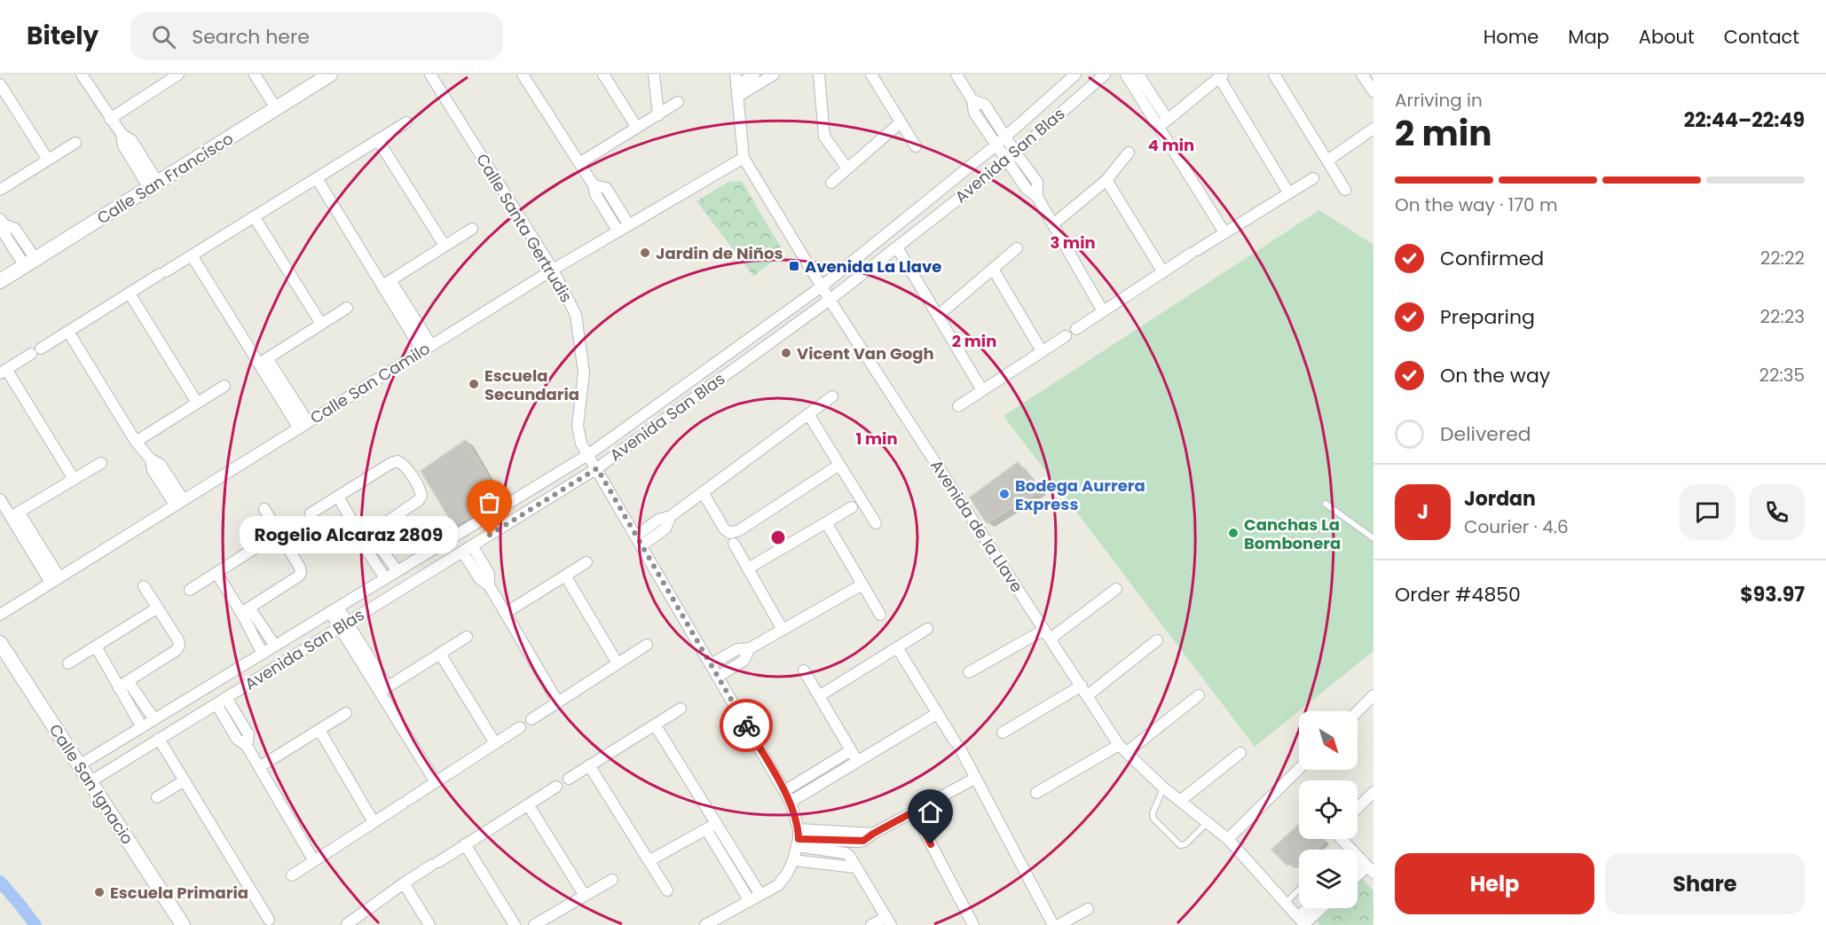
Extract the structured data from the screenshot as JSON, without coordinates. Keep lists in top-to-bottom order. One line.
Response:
{"streets":{"street":["Avenida San Blas","Calle San Francisco","Calle Santa Gertrudis","Calle San Camilo","Avenida de la Llave","Calle San Ignacio"]},"crossings":[["Avenida San Blas","Calle Santa Gertrudis"],["Avenida San Blas","Avenida de la Llave"],["Avenida San Blas","Calle San Ignacio"],["Calle Santa Gertrudis","Calle San Camilo"],["Calle San Camilo","Avenida de la Llave"]],"places":{"other":["Jardin de Niños","Vicent Van Gogh","Escuela Secundaria","Bodega Aurrera Express","Canchas La Bombonera","Rogelio Alcaraz 2809","Escuela Primaria"],"transit":["Avenida La Llave"]},"north":"bottom right","page":{"header":"Bitely","search":"Search here","nav":["Home","Map","About","Contact"],"heading":["2 min","Arriving in","22:44–22:49"],"panel":["Jordan","Courier · 4.6","Order #4850","$93.97"],"bar":"On the way · 170 m","list":[["Confirmed","22:22"],["Preparing","22:23"],["On the way","22:35"],"Delivered"],"round":"J","bubble":"Rogelio Alcaraz 2809","buttons":["Help","Share"]},"rings":["4 min","3 min","2 min","1 min"]}
